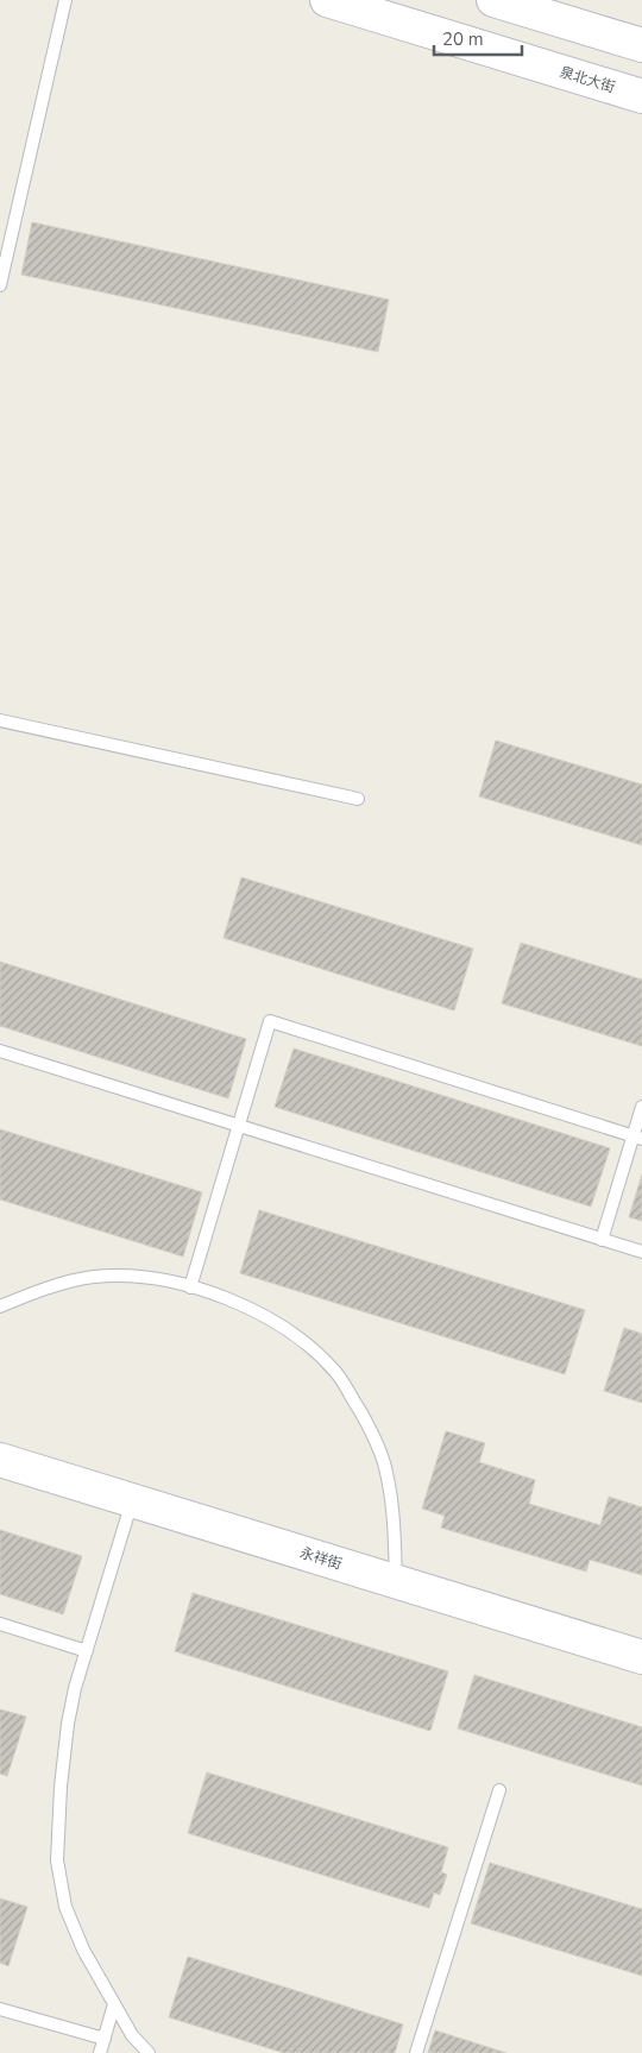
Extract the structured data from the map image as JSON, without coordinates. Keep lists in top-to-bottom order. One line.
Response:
{"streets":{"street":["泉北大街","永祥街"]},"scale_bar":"20 m"}
